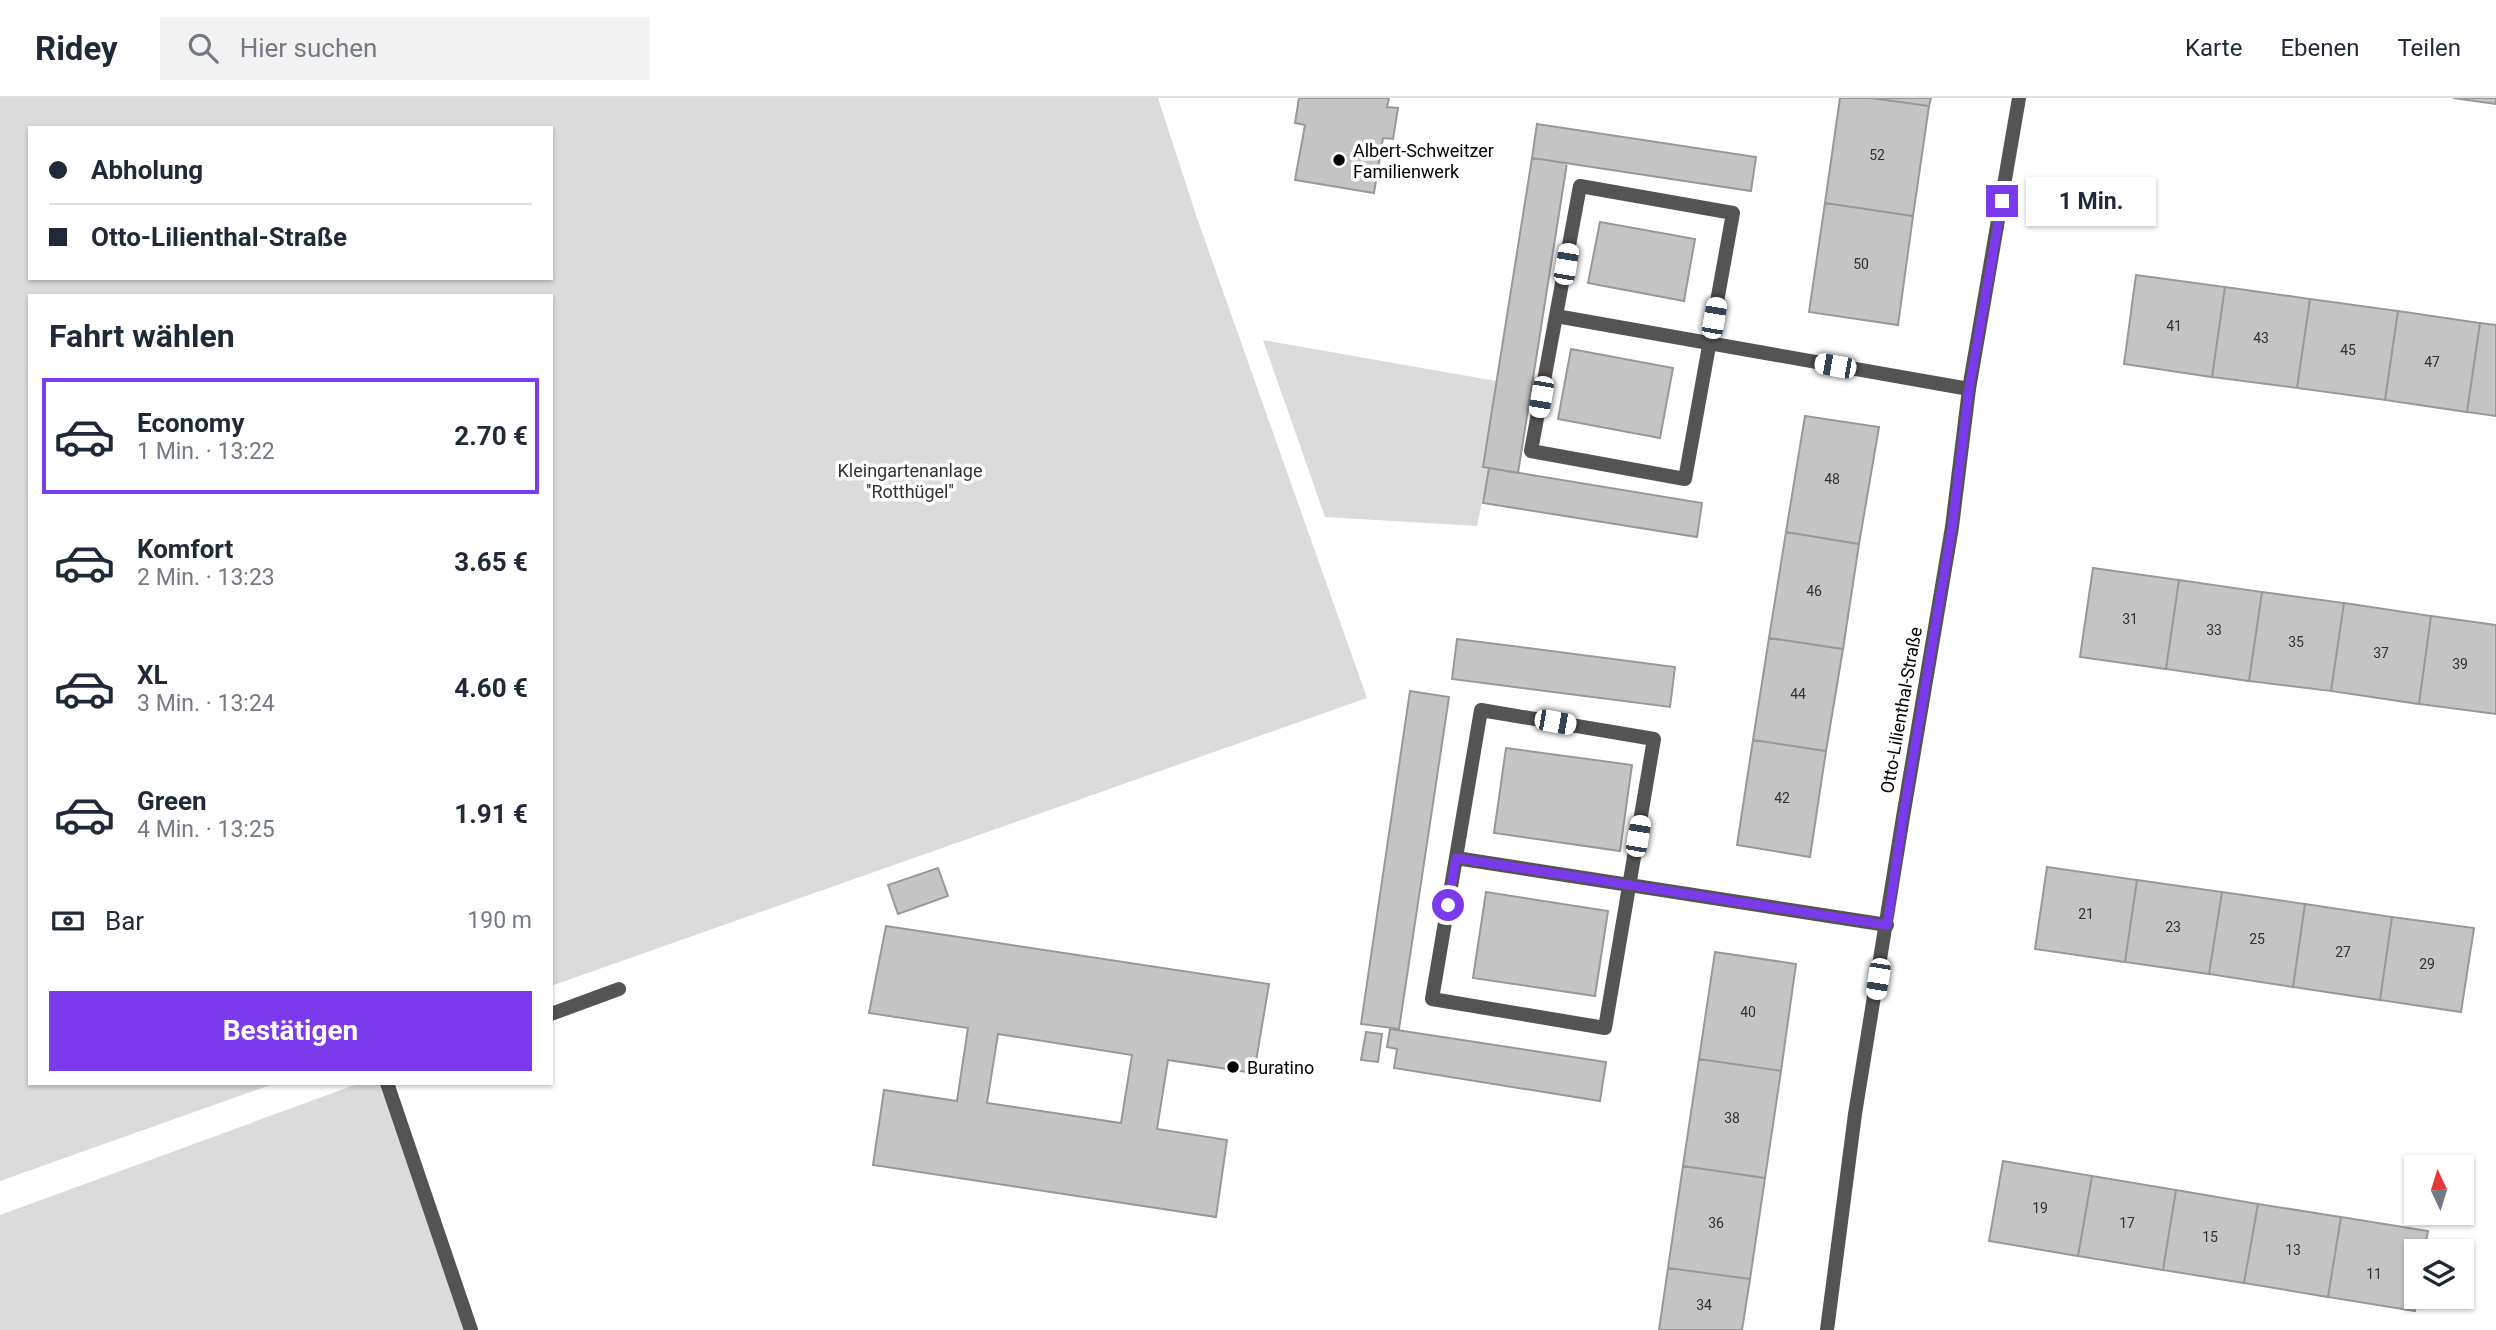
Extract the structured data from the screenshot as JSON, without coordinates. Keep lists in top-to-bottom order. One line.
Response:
{"streets":{"street":["Otto-Lilienthal-Straße"]},"parks":["Kleingartenanlage ''Rotthügel''"],"places":["Albert-Schweitzer Familienwerk","Buratino"],"house_numbers":["52","50","41","43","45","47","48","46","31","33","35","37","39","44","42","21","23","25","27","29","40","38","19","36","17","15","13","11","34"],"north":"top","page":{"header":"Ridey","search":"Hier suchen","nav":["Karte","Ebenen","Teilen"],"banner":["Abholung","Otto-Lilienthal-Straße"],"bubble":"1 Min.","heading":"Fahrt wählen","list":[{"name":"Economy","note":"1 Min. · 13:22","value":"2.70 €"},{"name":"Komfort","note":"2 Min. · 13:23","value":"3.65 €"},{"name":"XL","note":"3 Min. · 13:24","value":"4.60 €"},{"name":"Green","note":"4 Min. · 13:25","value":"1.91 €"}],"pay":["Bar","190 m"],"buttons":"Bestätigen"}}
